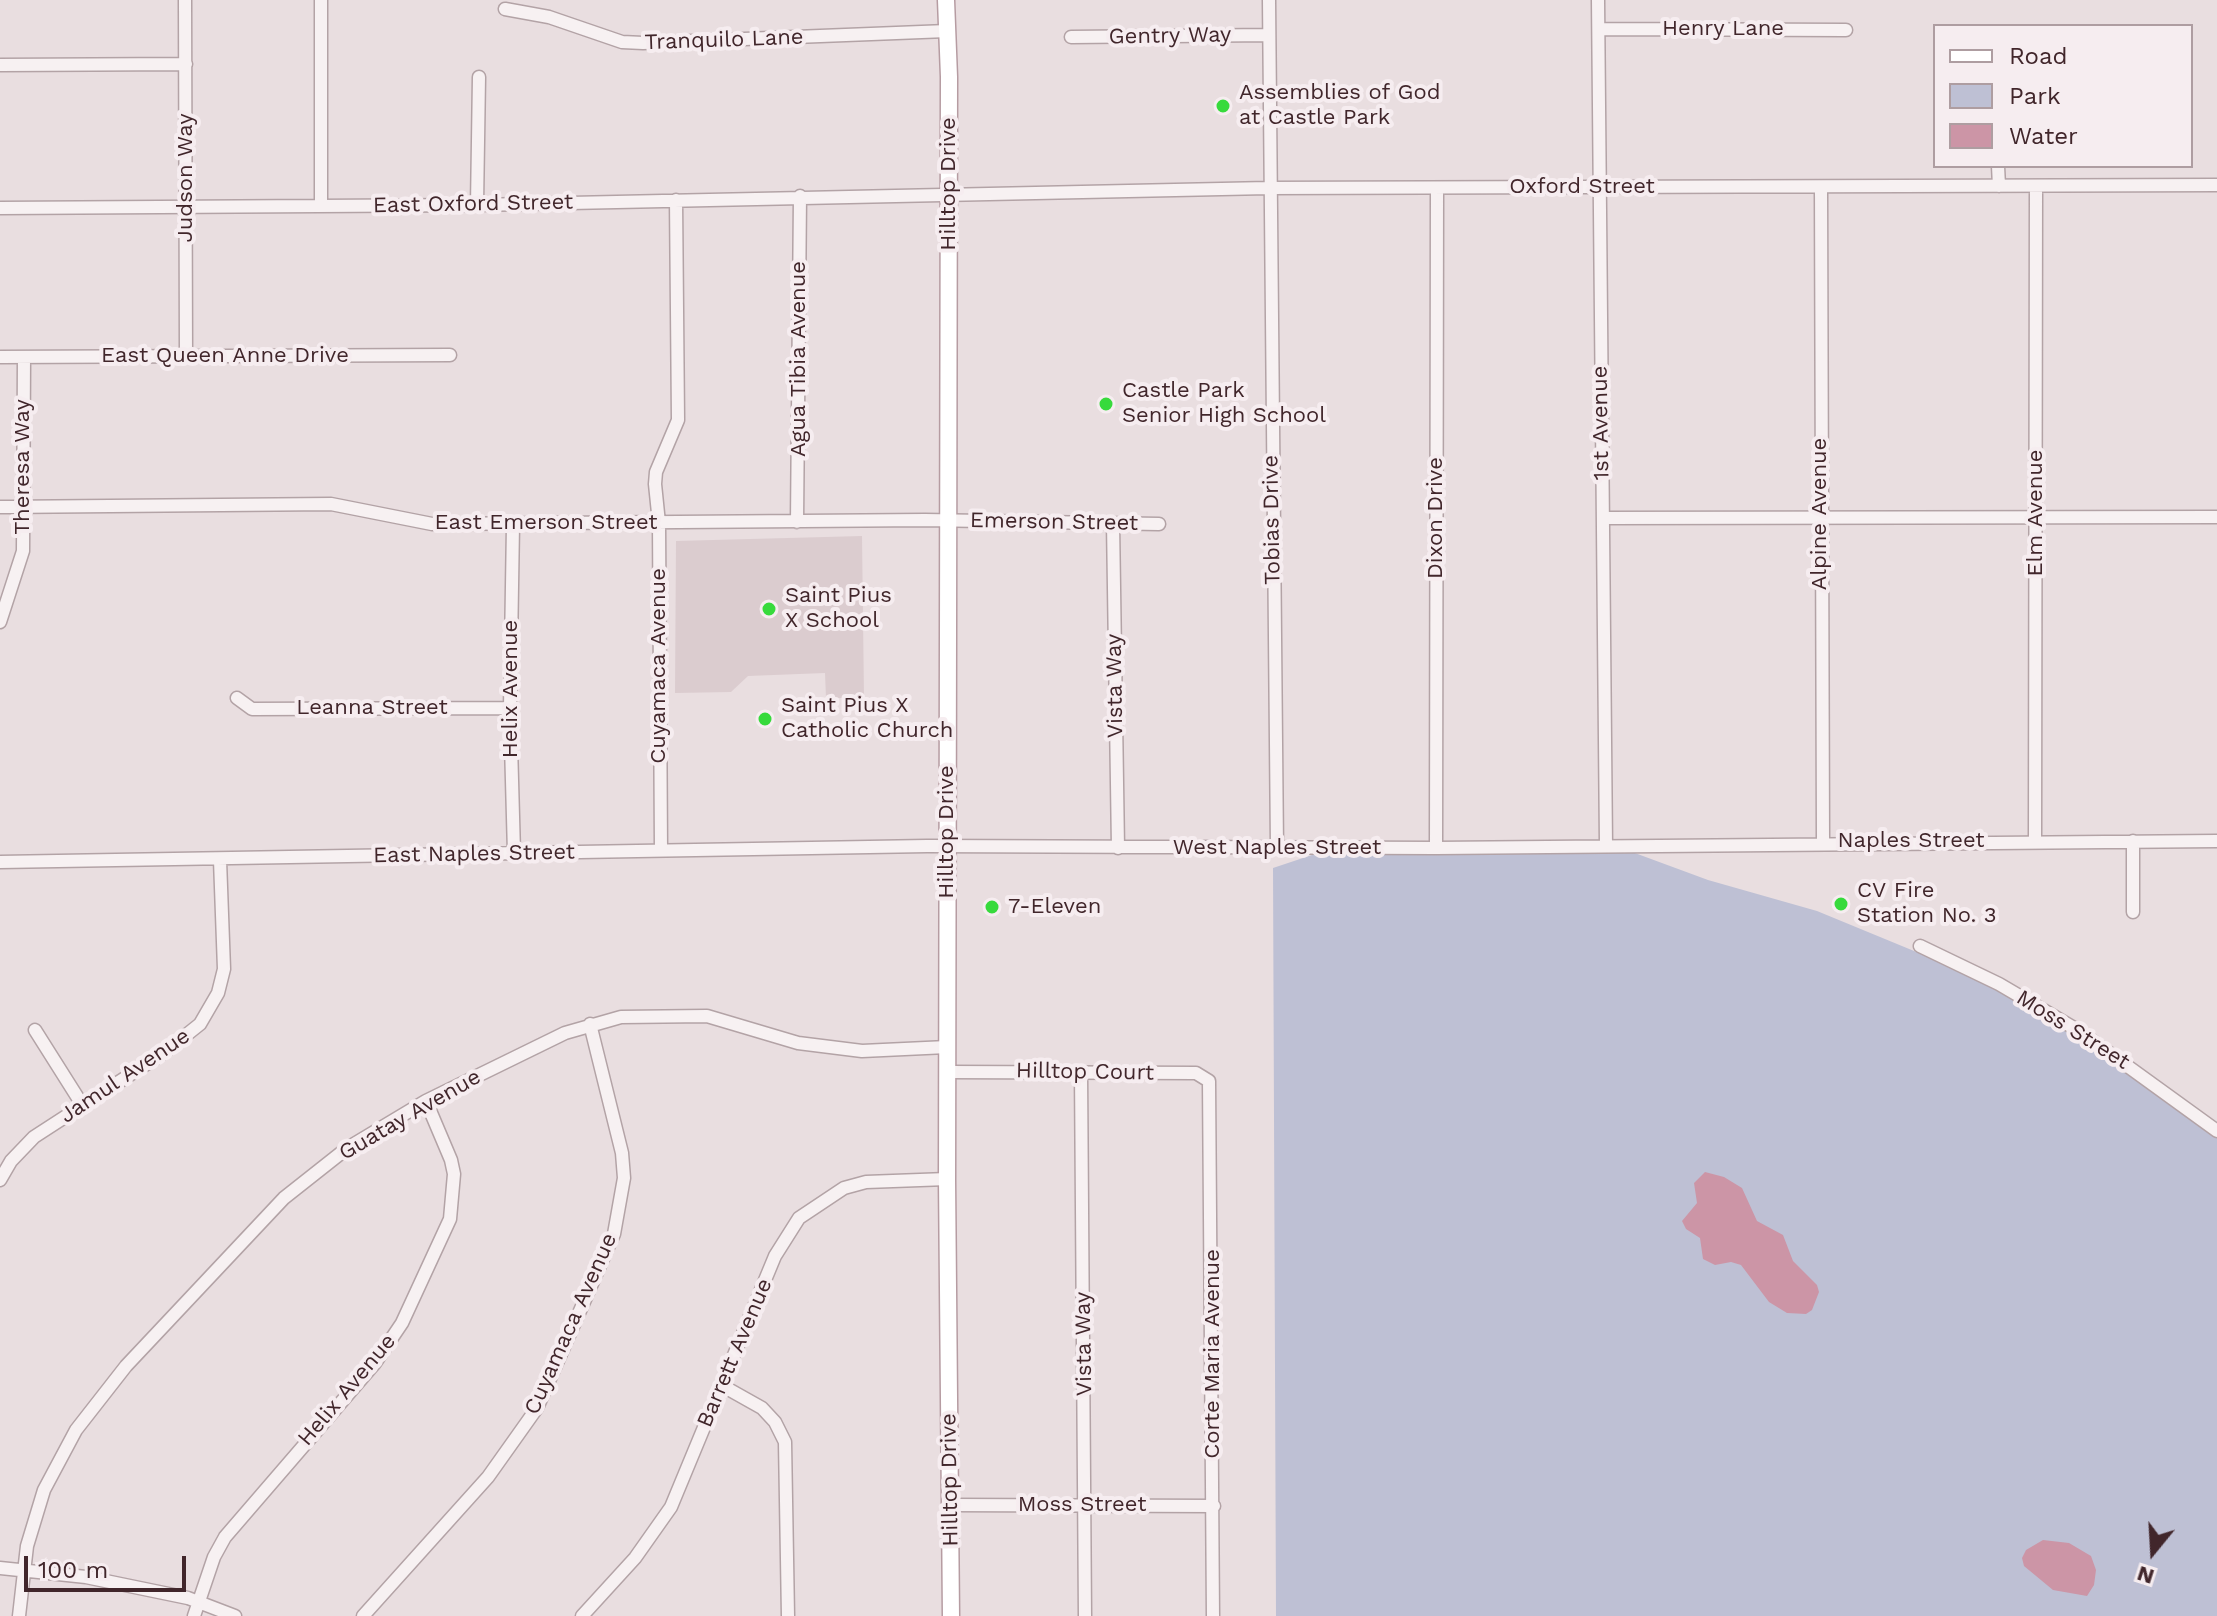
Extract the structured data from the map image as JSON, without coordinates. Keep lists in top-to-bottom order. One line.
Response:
{"streets":{"main road":["Hilltop Drive"],"street":["Henry Lane","Gentry Way","Tranquilo Lane","Judson Way","Oxford Street","East Oxford Street","East Queen Anne Drive","Agua Tibia Avenue","1st Avenue","Theresa Way","Elm Avenue","Alpine Avenue","Dixon Drive","Tobias Drive","Emerson Street","East Emerson Street","Cuyamaca Avenue","Vista Way","Helix Avenue","Leanna Street","Naples Street","West Naples Street","East Naples Street","Moss Street","Hilltop Court","Jamul Avenue","Guatay Avenue","Barrett Avenue","Corte Maria Avenue"]},"crossings":[["Henry Lane","1st Avenue"],["Gentry Way","Tobias Drive"],["Tranquilo Lane","Hilltop Drive"],["Judson Way","East Oxford Street"],["Judson Way","East Queen Anne Drive"],["Hilltop Drive","Oxford Street"],["Hilltop Drive","East Oxford Street"],["Hilltop Drive","Emerson Street"],["Hilltop Drive","East Emerson Street"],["Hilltop Drive","West Naples Street"],["Hilltop Drive","East Naples Street"],["Hilltop Drive","Moss Street"],["Hilltop Drive","Hilltop Court"],["Hilltop Drive","Guatay Avenue"],["Hilltop Drive","Barrett Avenue"],["Oxford Street","East Oxford Street"],["Oxford Street","1st Avenue"],["Oxford Street","Elm Avenue"],["Oxford Street","Alpine Avenue"],["Oxford Street","Dixon Drive"],["Oxford Street","Tobias Drive"],["East Oxford Street","Agua Tibia Avenue"],["East Oxford Street","Cuyamaca Avenue"],["East Queen Anne Drive","Theresa Way"],["Agua Tibia Avenue","East Emerson Street"],["1st Avenue","Naples Street"],["1st Avenue","West Naples Street"],["Theresa Way","East Emerson Street"],["Elm Avenue","Naples Street"],["Alpine Avenue","Naples Street"],["Dixon Drive","West Naples Street"],["Tobias Drive","West Naples Street"],["Emerson Street","East Emerson Street"],["Emerson Street","Vista Way"],["East Emerson Street","Cuyamaca Avenue"],["East Emerson Street","Helix Avenue"],["Cuyamaca Avenue","East Naples Street"],["Cuyamaca Avenue","Guatay Avenue"],["Vista Way","West Naples Street"],["Vista Way","Moss Street"],["Vista Way","Hilltop Court"],["Helix Avenue","Leanna Street"],["Helix Avenue","East Naples Street"],["Helix Avenue","Guatay Avenue"],["Naples Street","West Naples Street"],["West Naples Street","East Naples Street"],["East Naples Street","Jamul Avenue"],["Moss Street","Corte Maria Avenue"],["Hilltop Court","Corte Maria Avenue"]],"places":["Assemblies of God at Castle Park","Castle Park Senior High School","Saint Pius X School","Saint Pius X Catholic Church","CV Fire Station No. 3","7-Eleven"],"legend":["Road","Park","Water"],"scale_bar":"100 m","north":"bottom"}
